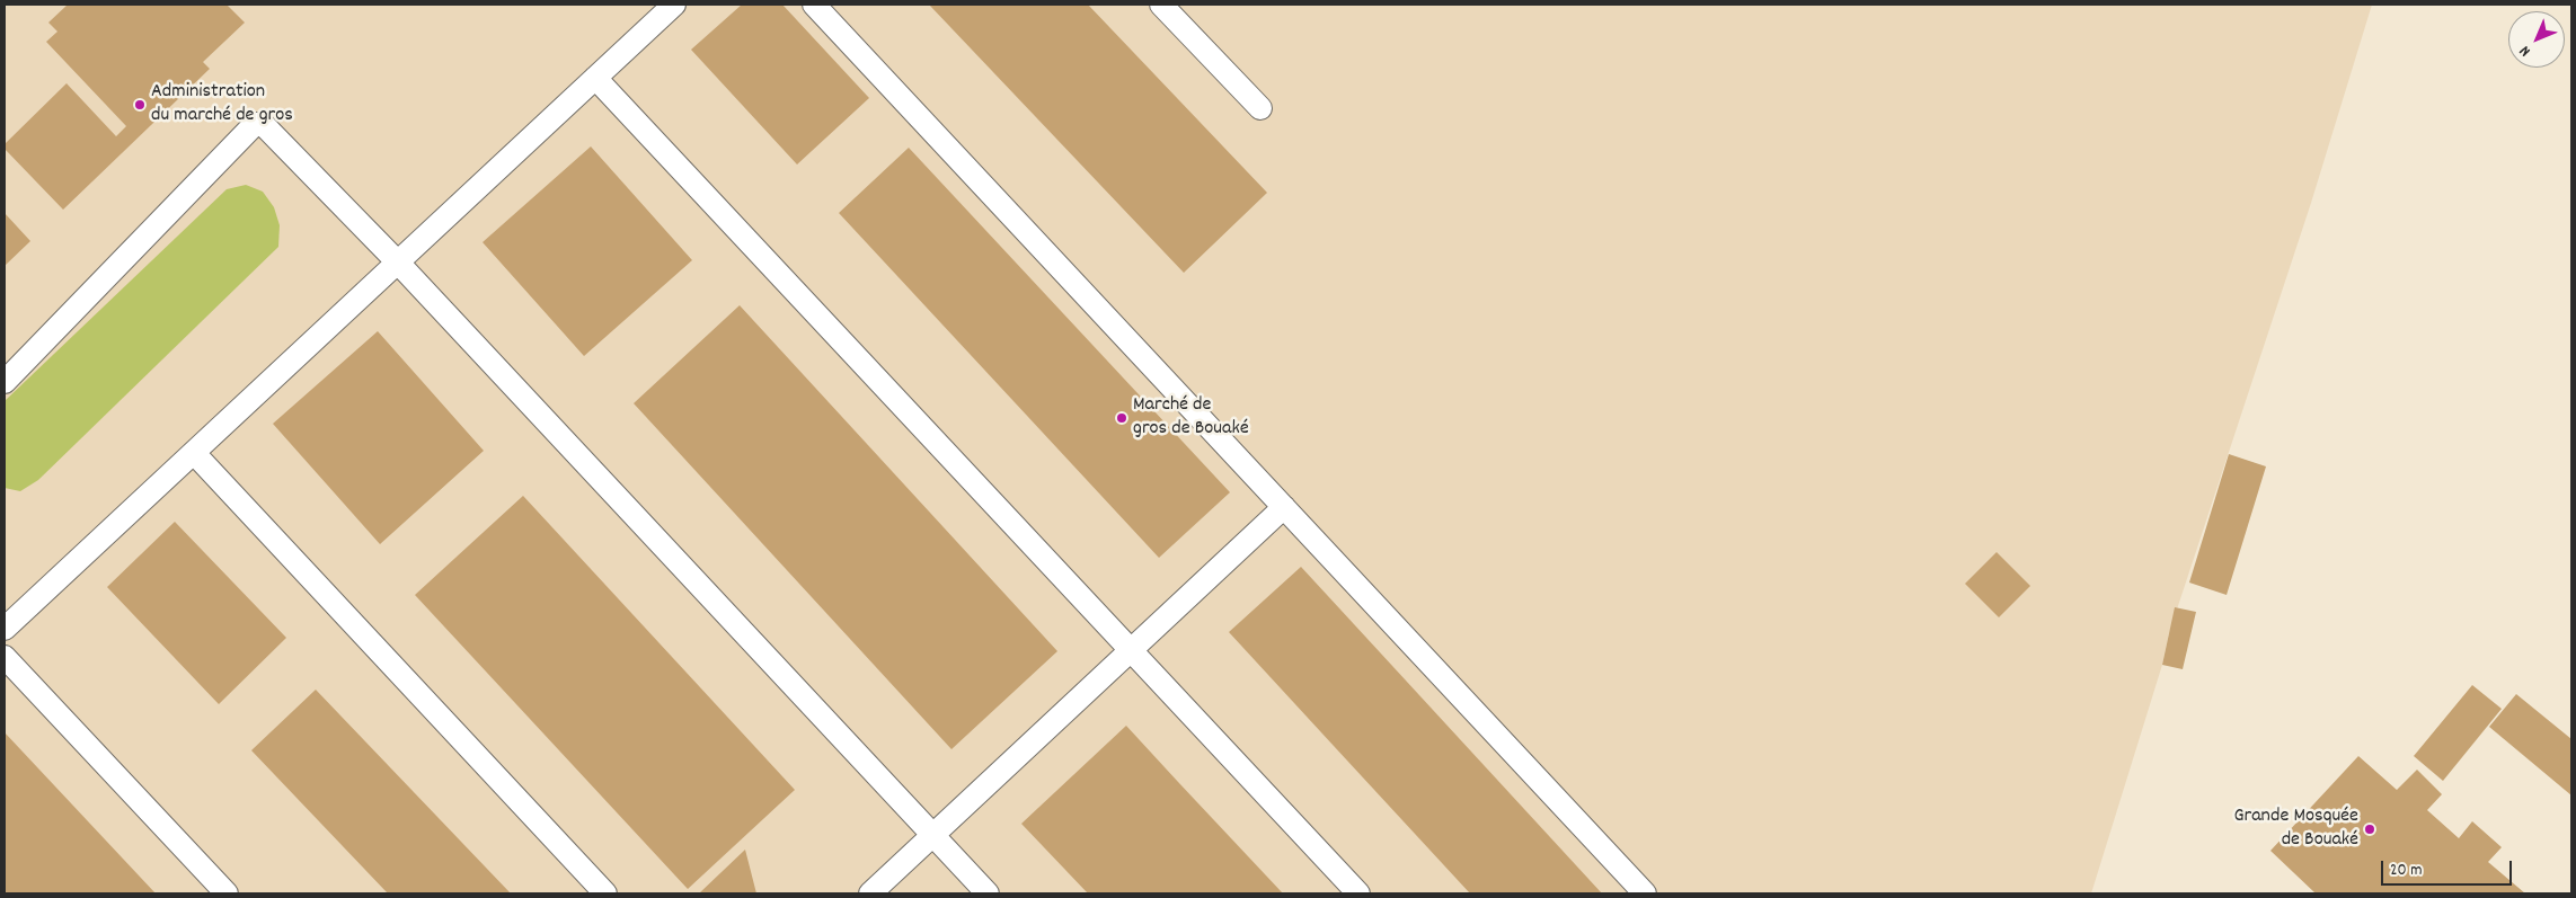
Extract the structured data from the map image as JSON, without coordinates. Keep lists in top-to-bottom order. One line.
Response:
{"places":["Administration du marché de gros","Marché de gros de Bouaké","Grande Mosquée de Bouaké"],"scale_bar":"20 m","north":"bottom left"}
